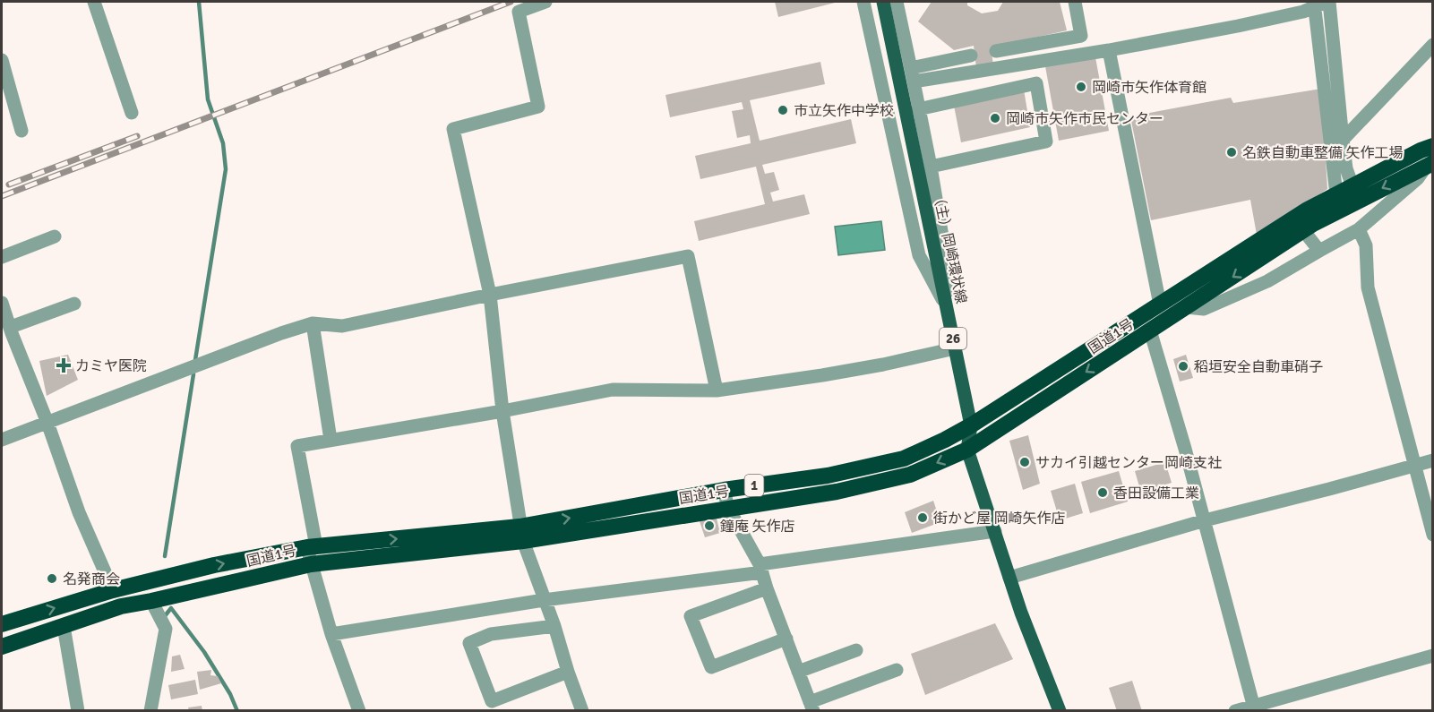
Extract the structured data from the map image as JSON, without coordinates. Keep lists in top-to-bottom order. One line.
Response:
{"streets":{"highway":["国道1号","1"],"main road":["（主）岡崎環状線","26"]},"crossings":[["（主）岡崎環状線","国道1号"]],"places":{"other":["岡崎市矢作体育館","市立矢作中学校","岡崎市矢作市民センター","名鉄自動車整備 矢作工場","稻垣安全自動車硝子","サカイ引越センター岡崎支社","香田設備工業","街かど屋 岡崎矢作店","鐘庵 矢作店","名発商会"],"health":["カミヤ医院"]}}
